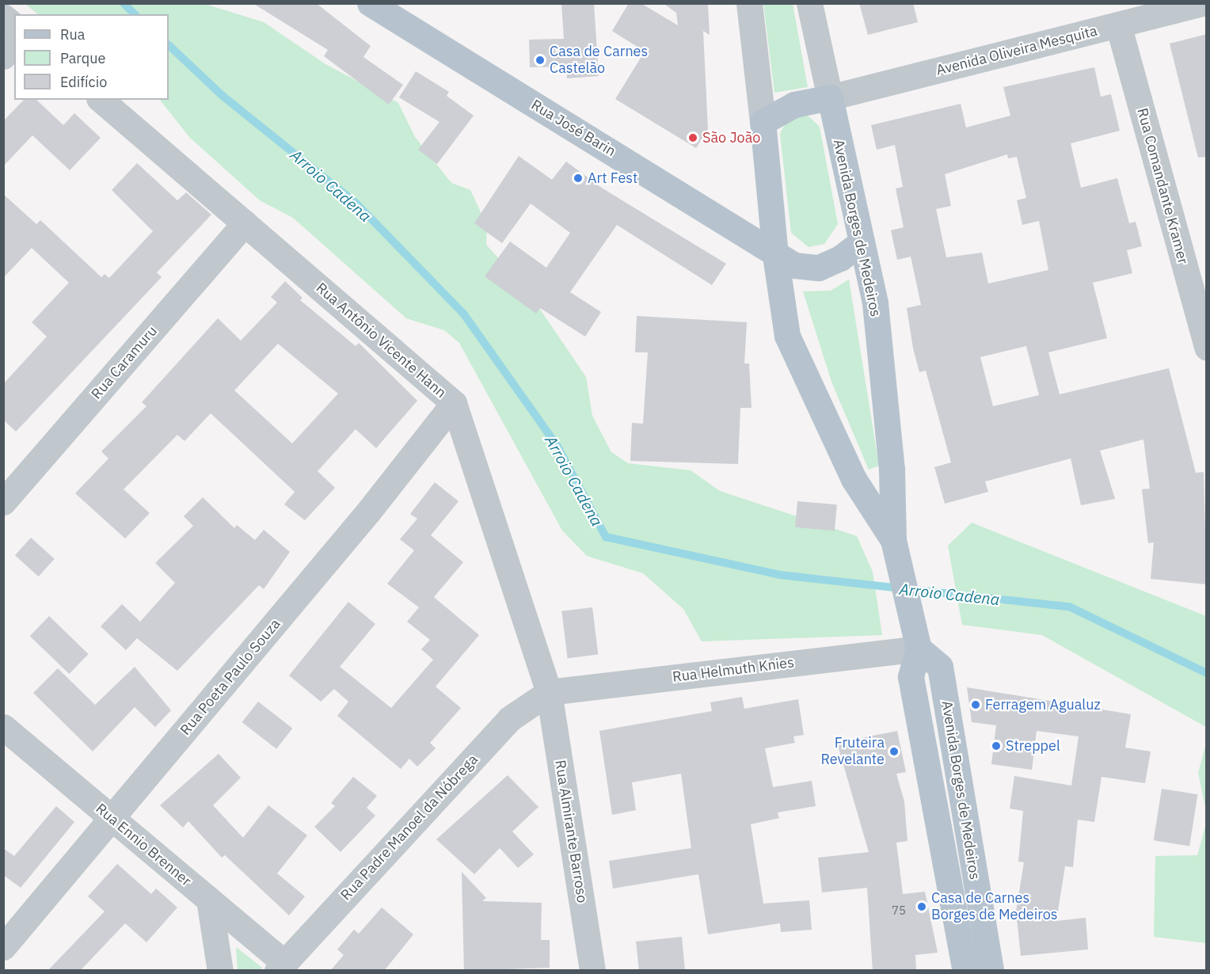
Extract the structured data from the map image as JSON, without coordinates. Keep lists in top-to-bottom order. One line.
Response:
{"streets":{"main road":["Rua José Barin","Avenida Borges de Medeiros"],"street":["Avenida Oliveira Mesquita","Rua Comandante Kramer","Rua Antônio Vicente Hann","Rua Caramuru","Rua Helmuth Knies","Rua Poeta Paulo Souza","Rua Padre Manoel da Nóbrega","Rua Almirante Barroso","Rua Ennio Brenner"]},"crossings":[["Avenida Oliveira Mesquita","Rua Comandante Kramer"],["Avenida Oliveira Mesquita","Avenida Borges de Medeiros"],["Rua José Barin","Avenida Borges de Medeiros"],["Avenida Borges de Medeiros","Rua Helmuth Knies"],["Rua Antônio Vicente Hann","Rua Caramuru"],["Rua Antônio Vicente Hann","Rua Helmuth Knies"],["Rua Antônio Vicente Hann","Rua Poeta Paulo Souza"],["Rua Antônio Vicente Hann","Rua Padre Manoel da Nóbrega"],["Rua Antônio Vicente Hann","Rua Almirante Barroso"],["Rua Helmuth Knies","Rua Padre Manoel da Nóbrega"],["Rua Helmuth Knies","Rua Almirante Barroso"],["Rua Poeta Paulo Souza","Rua Ennio Brenner"],["Rua Padre Manoel da Nóbrega","Rua Almirante Barroso"],["Rua Padre Manoel da Nóbrega","Rua Ennio Brenner"]],"water":["Arroio Cadena"],"places":["Casa de Carnes Castelão","São João","Art Fest","Ferragem Agualuz","Streppel","Fruteira Revelante","Casa de Carnes Borges de Medeiros"],"house_numbers":["75"],"legend":["Rua","Parque","Edifício"]}
